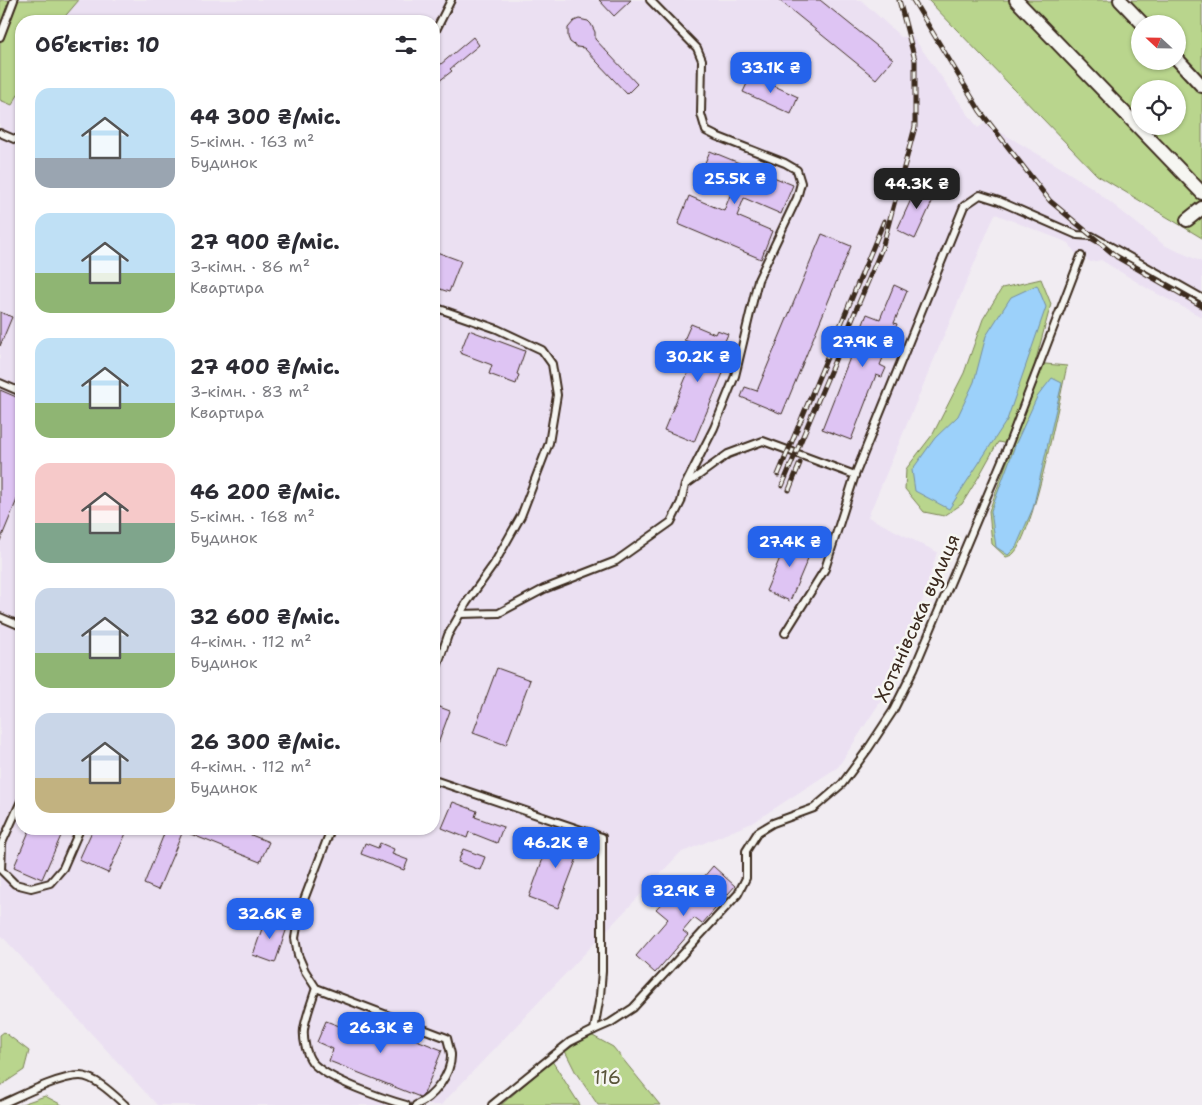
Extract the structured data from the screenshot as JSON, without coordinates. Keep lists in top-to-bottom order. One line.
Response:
{"streets":{"lane":["Хотянівська вулиця"]},"parks":["116"],"north":"left","page":{"heading":"Об’єктів: 10","price":["33.1K ₴","25.5K ₴","44.3K ₴","27.9K ₴","30.2K ₴","27.4K ₴","46.2K ₴","32.9K ₴","32.6K ₴","26.3K ₴"],"list":[{"name":"44 300 ₴/міс.","note":"5-кімн. · 163 m² · Будинок"},{"name":"27 900 ₴/міс.","note":"3-кімн. · 86 m² · Квартира"},{"name":"27 400 ₴/міс.","note":"3-кімн. · 83 m² · Квартира"},{"name":"46 200 ₴/міс.","note":"5-кімн. · 168 m² · Будинок"},{"name":"32 600 ₴/міс.","note":"4-кімн. · 112 m² · Будинок"},{"name":"26 300 ₴/міс.","note":"4-кімн. · 112 m² · Будинок"}]}}
